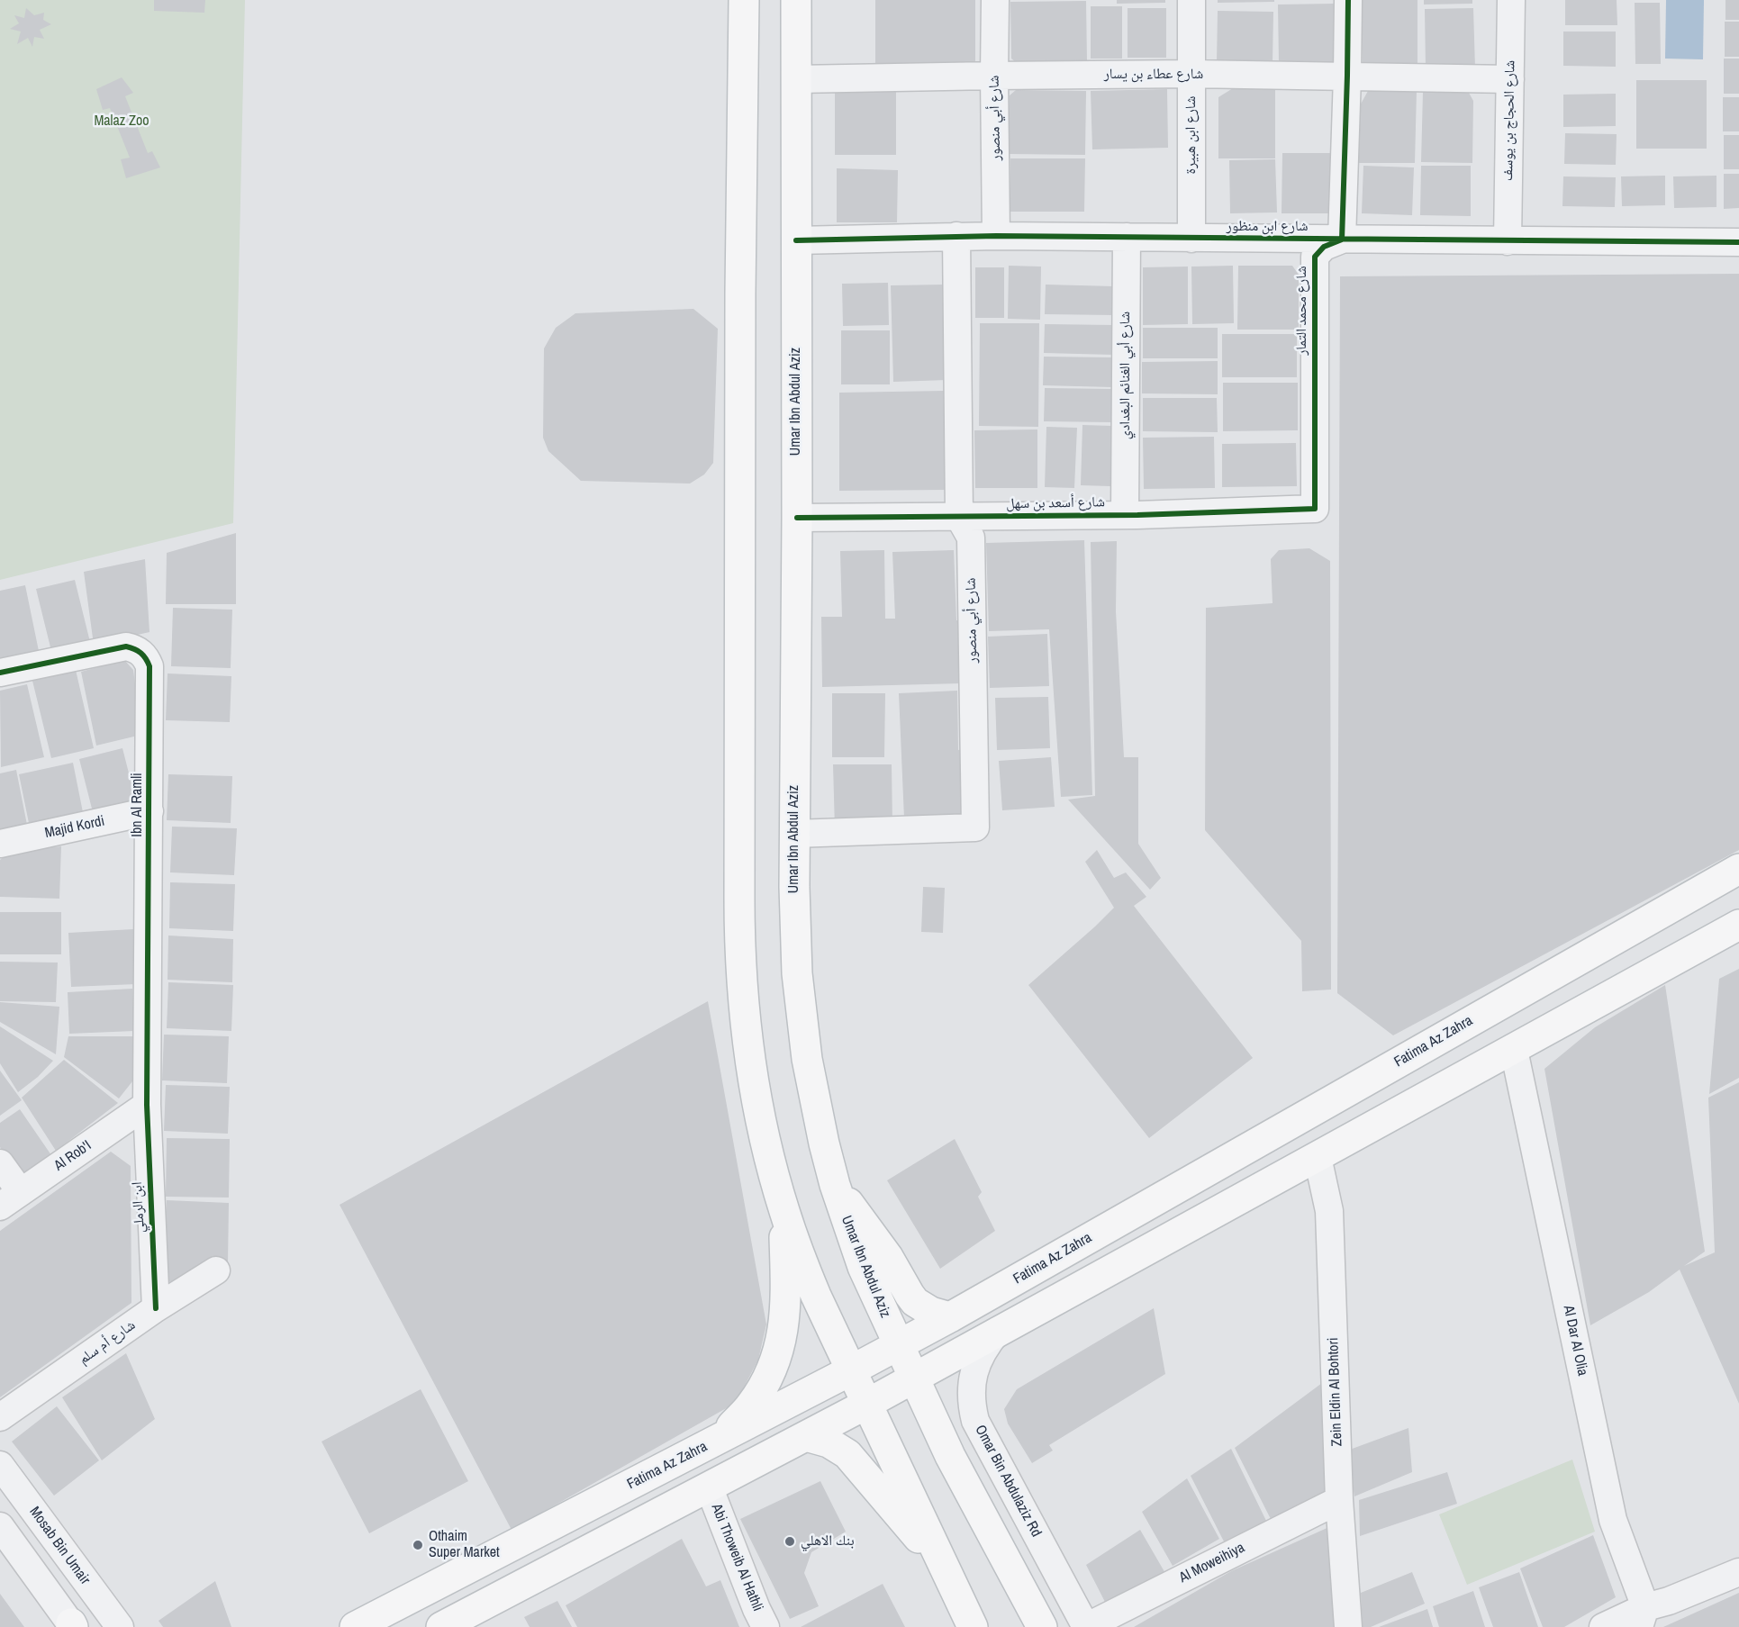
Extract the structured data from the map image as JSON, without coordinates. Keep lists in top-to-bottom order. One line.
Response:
{"streets":{"main road":["Umar Ibn Abdul Aziz","Fatima Az Zahra"],"street":["شارع عطاء بن يسار","شارع أبي منصور","شارع الحجاج بن يوسف","شارع ابن هبيرة","شارع ابن منظور","شارع محمد التمار","شارع أبي الغنائم البغدادي","شارع أسعد بن سهل","Ibn Al Ramli","Majid Kordi","Al Rob'I","ابن الرملي","Al Dar Al Olia","شارع أم سلم","Zein Eldin Al Bohtori","Omar Bin Abdulaziz Rd","Mosab Bin Umair","Abi Thoweib Al Hathli","Al Moweihiya"]},"crossings":[["شارع عطاء بن يسار","شارع أبي منصور"],["شارع عطاء بن يسار","شارع الحجاج بن يوسف"],["شارع عطاء بن يسار","شارع ابن هبيرة"],["شارع عطاء بن يسار","Umar Ibn Abdul Aziz"],["شارع أبي منصور","شارع ابن منظور"],["شارع أبي منصور","Umar Ibn Abdul Aziz"],["شارع أبي منصور","شارع أسعد بن سهل"],["شارع الحجاج بن يوسف","شارع ابن منظور"],["شارع ابن هبيرة","شارع ابن منظور"],["شارع ابن منظور","شارع محمد التمار"],["شارع ابن منظور","شارع أبي الغنائم البغدادي"],["شارع ابن منظور","Umar Ibn Abdul Aziz"],["شارع محمد التمار","شارع أسعد بن سهل"],["شارع أبي الغنائم البغدادي","شارع أسعد بن سهل"],["Umar Ibn Abdul Aziz","شارع أسعد بن سهل"],["Umar Ibn Abdul Aziz","Fatima Az Zahra"],["Ibn Al Ramli","Majid Kordi"],["Ibn Al Ramli","Al Rob'I"],["Ibn Al Ramli","ابن الرملي"],["Al Rob'I","ابن الرملي"],["ابن الرملي","شارع أم سلم"],["Zein Eldin Al Bohtori","Al Moweihiya"],["Omar Bin Abdulaziz Rd","Al Moweihiya"]],"parks":["Malaz Zoo"],"places":["بنك الاهلي","Othaim Super Market"]}
